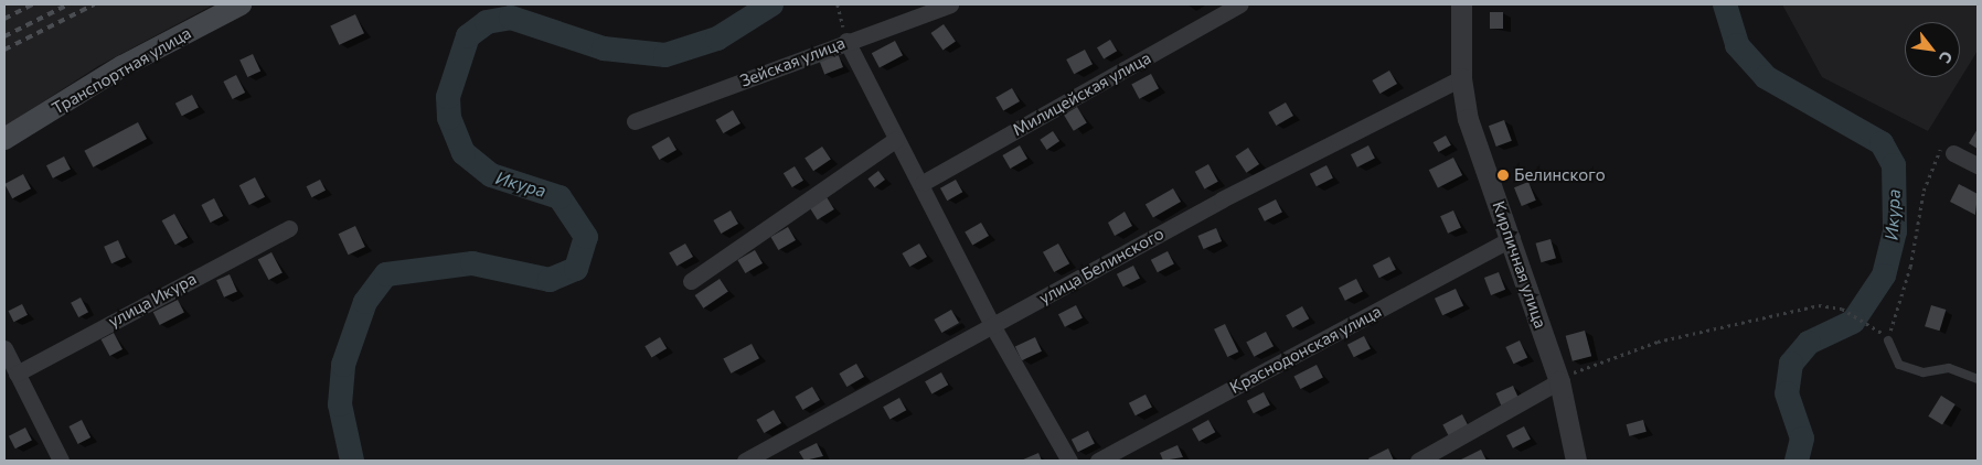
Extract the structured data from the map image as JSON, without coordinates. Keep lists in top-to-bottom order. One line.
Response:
{"streets":{"main road":["Транспортная улица"],"street":["Зейская улица","Милицейская улица","Кирпичная улица","улица Белинского","улица Икура","Краснодонская улица"]},"crossings":[["Кирпичная улица","улица Белинского"],["Кирпичная улица","Краснодонская улица"]],"water":["Икура"],"places":["Белинского"],"north":"bottom right"}
